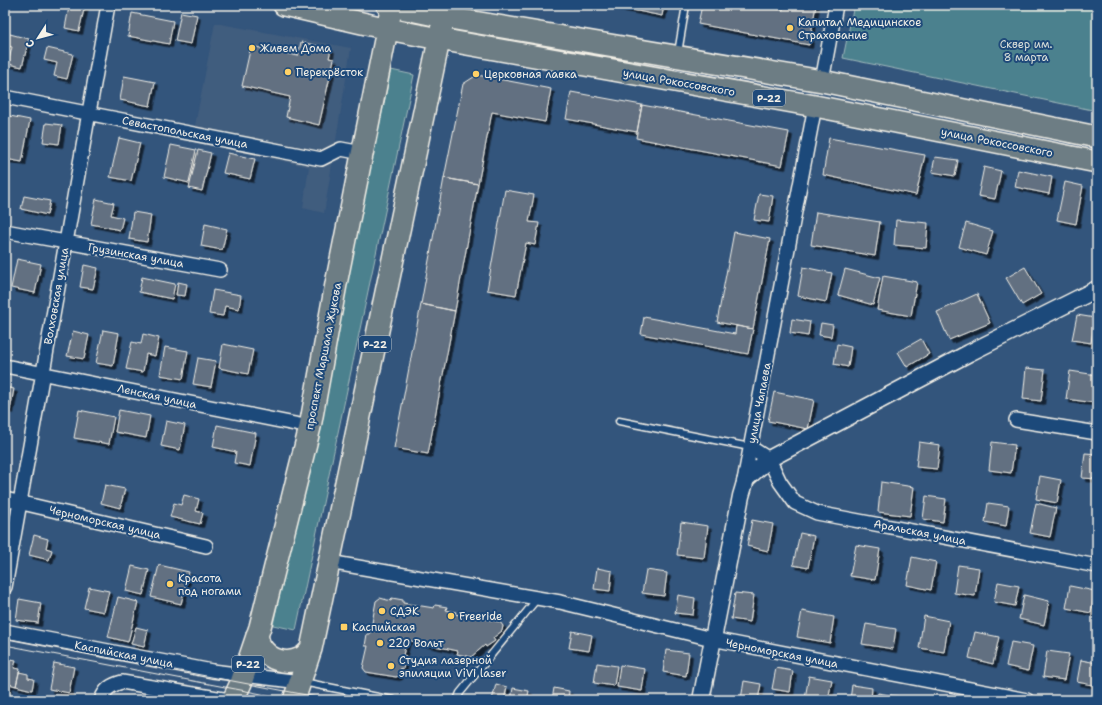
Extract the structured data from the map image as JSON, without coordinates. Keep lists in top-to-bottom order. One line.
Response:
{"streets":{"highway":["улица Рокоссовского","Р-22","проспект Маршала Жукова"],"street":["Севастопольская улица","Грузинская улица","Волховская улица","Ленская улица","улица Чапаева","Черноморская улица","Аральская улица","Каспийская улица"]},"crossings":[["улица Рокоссовского","Р-22"],["улица Рокоссовского","проспект Маршала Жукова"],["улица Рокоссовского","улица Чапаева"],["Р-22","проспект Маршала Жукова"],["Р-22","Черноморская улица"],["Р-22","Каспийская улица"],["Севастопольская улица","Волховская улица"],["Севастопольская улица","проспект Маршала Жукова"],["Грузинская улица","Волховская улица"],["Волховская улица","Ленская улица"],["Волховская улица","Черноморская улица"],["проспект Маршала Жукова","Ленская улица"],["проспект Маршала Жукова","Каспийская улица"],["улица Чапаева","Черноморская улица"]],"parks":["Сквер им. 8 марта"],"places":{"other":["Капитал Медицинское Страхование","Живем Дома","Перекрёсток","Церковная лавка","Красота под ногами","СДЭК","Freeride","220 Вольт","Студия лазерной эпиляции ViVi laser"],"transit":["Каспийская"]},"north":"bottom left"}
